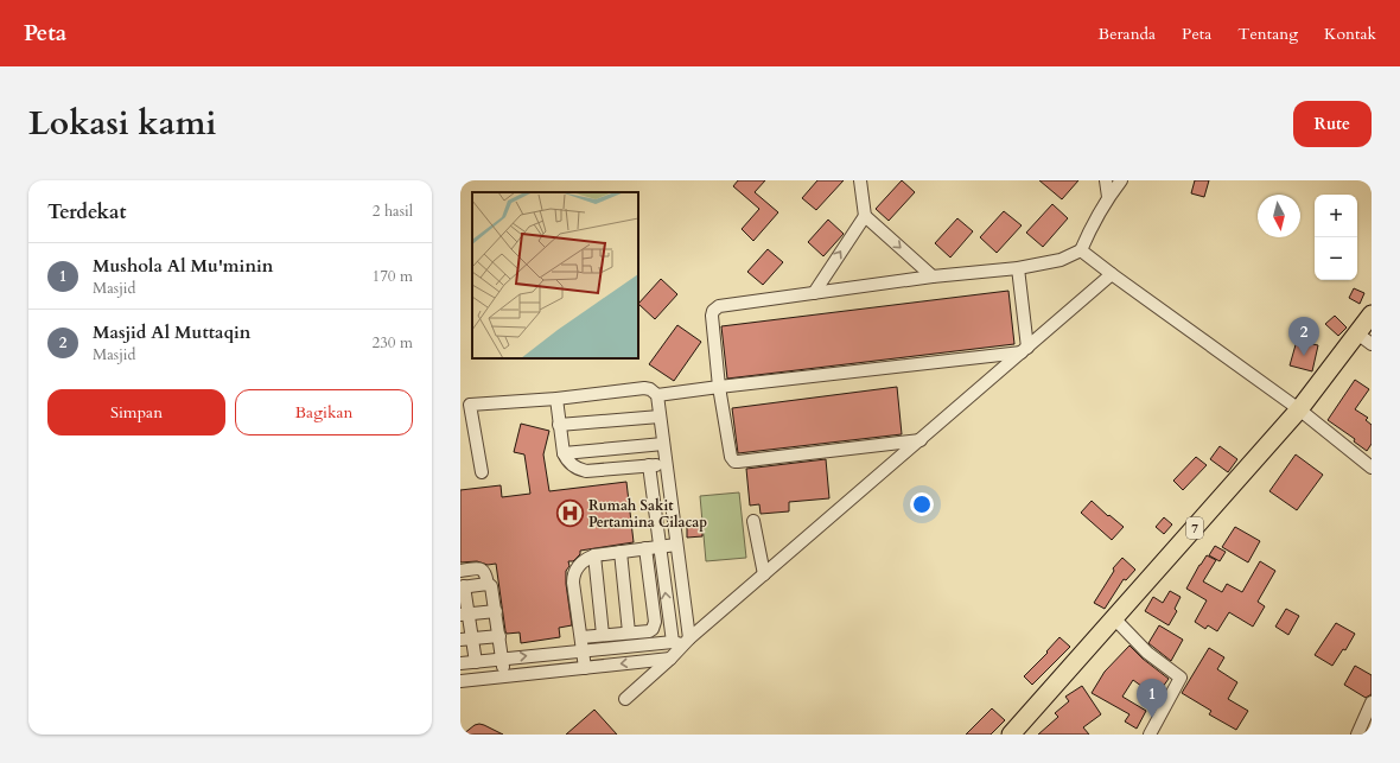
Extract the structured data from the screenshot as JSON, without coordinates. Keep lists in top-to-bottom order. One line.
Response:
{"streets":{"highway":["7"]},"places":{"hospital":["Rumah Sakit Pertamina Cilacap"]},"north":"bottom","page":{"header":"Peta","nav":["Beranda","Peta","Tentang","Kontak"],"title":"Lokasi kami","buttons":["Rute",["Simpan","Bagikan"]],"heading":["Terdekat","2 hasil"],"map_buttons":["+","−"],"list":[{"mark":"1","name":"Mushola Al Mu'minin","note":"Masjid","value":"170 m"},{"mark":"2","name":"Masjid Al Muttaqin","note":"Masjid","value":"230 m"}],"pins":["2","1"]}}
